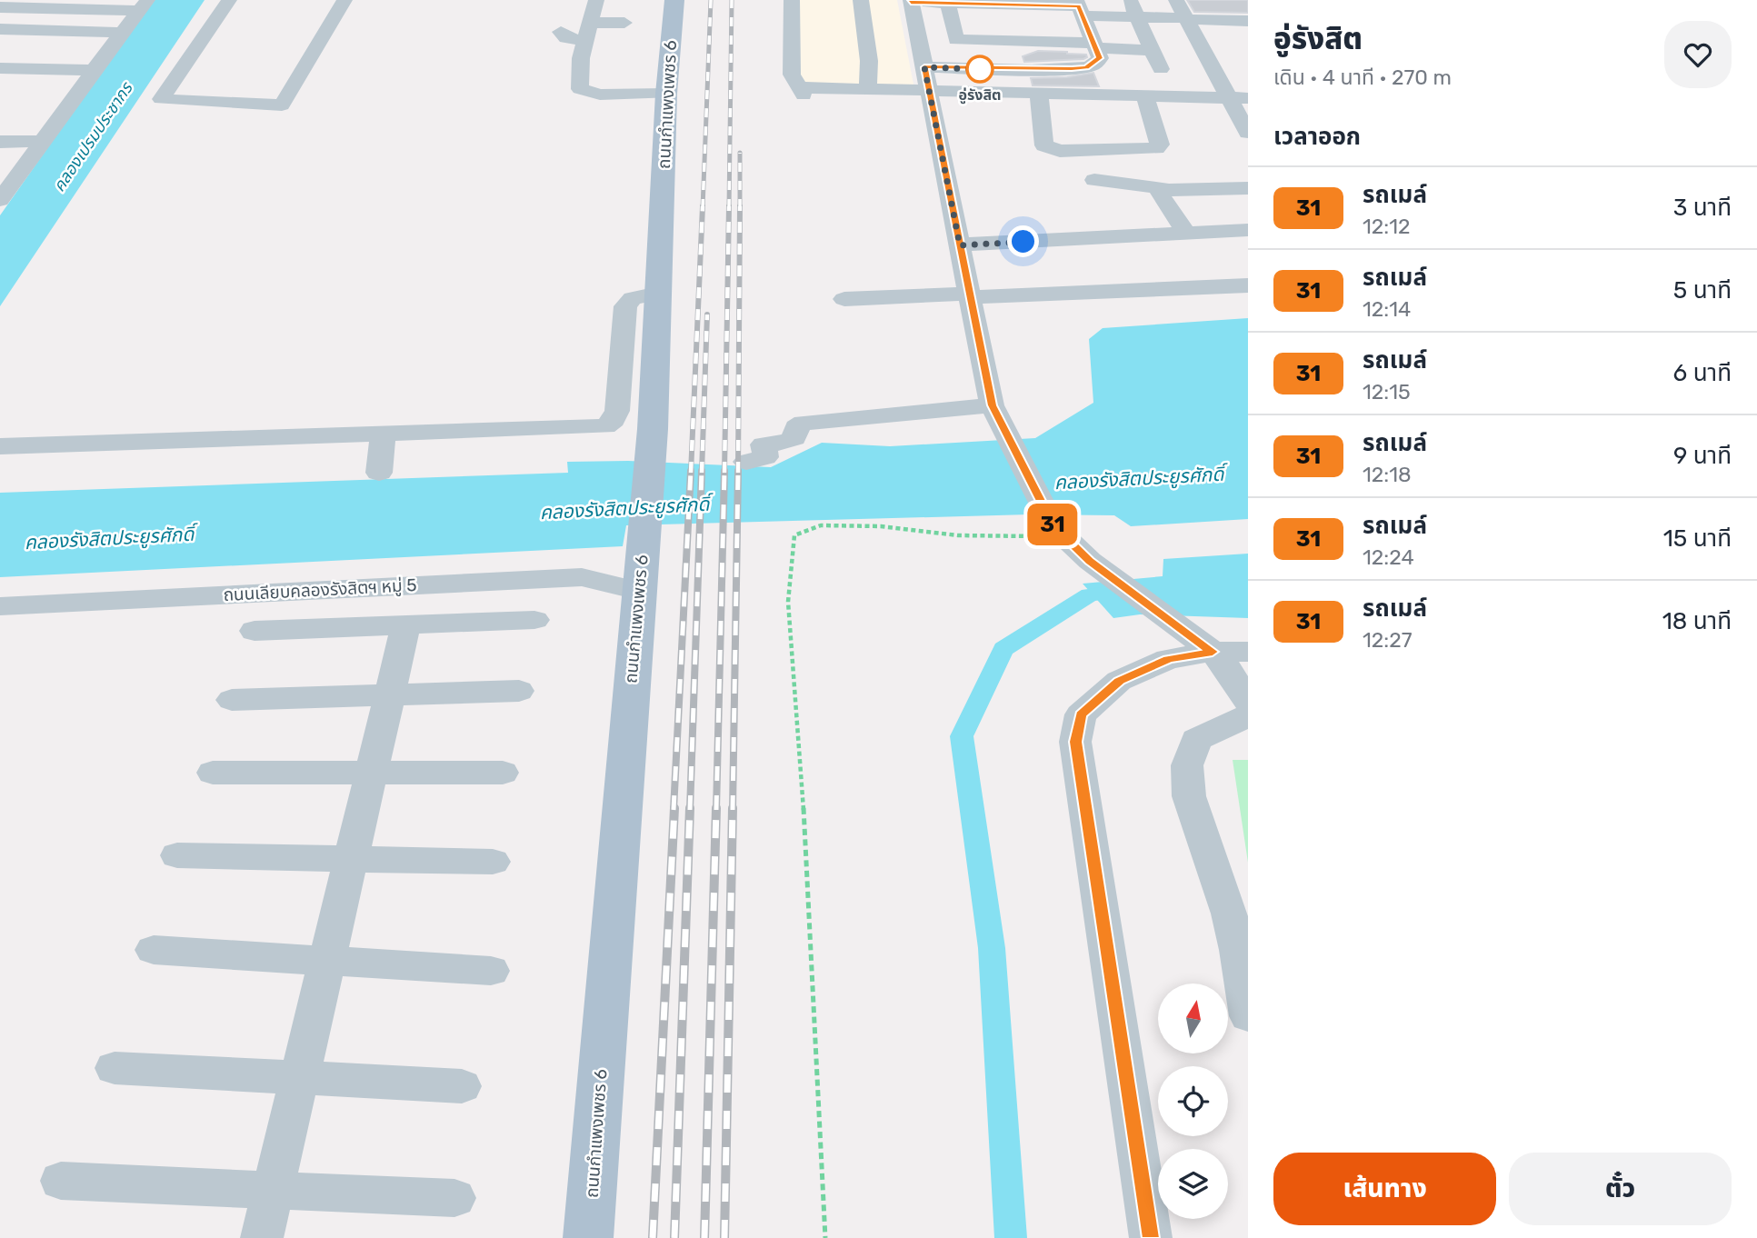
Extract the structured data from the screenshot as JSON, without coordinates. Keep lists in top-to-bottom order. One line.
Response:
{"streets":{"main road":["ถนนกำแพงเพชร 6"],"street":["ถนนเลียบคลองรังสิตฯ หมู่ 5"]},"crossings":[["ถนนกำแพงเพชร 6","ถนนเลียบคลองรังสิตฯ หมู่ 5"]],"water":["คลองเปรมประชากร","คลองรังสิตประยูรศักดิ์"],"places":["อู่รังสิต"],"lines":["bus line 31"],"north":"top","page":{"on_map":"31","heading":[["อู่รังสิต","เดิน · 4 นาที · 270 m"],"เวลาออก"],"list":[{"mark":"31","name":"รถเมล์","note":"12:12","value":"3 นาที"},{"mark":"31","name":"รถเมล์","note":"12:14","value":"5 นาที"},{"mark":"31","name":"รถเมล์","note":"12:15","value":"6 นาที"},{"mark":"31","name":"รถเมล์","note":"12:18","value":"9 นาที"},{"mark":"31","name":"รถเมล์","note":"12:24","value":"15 นาที"},{"mark":"31","name":"รถเมล์","note":"12:27","value":"18 นาที"}],"buttons":["เส้นทาง","ตั๋ว"]}}
